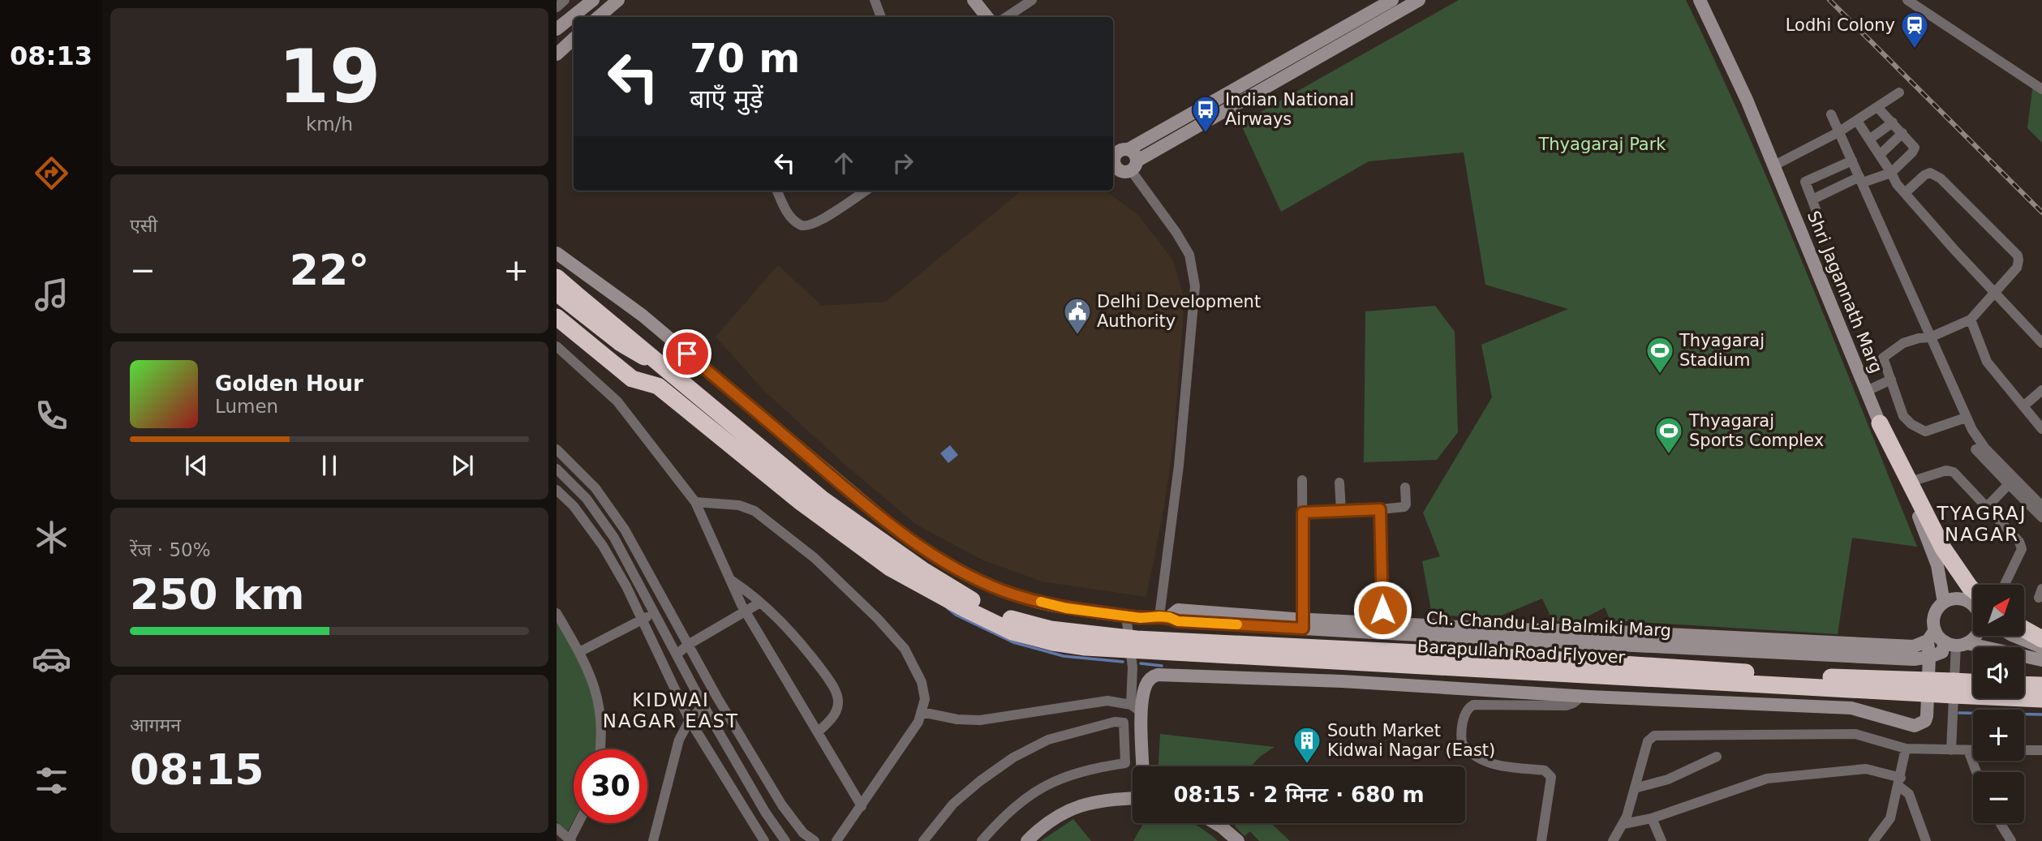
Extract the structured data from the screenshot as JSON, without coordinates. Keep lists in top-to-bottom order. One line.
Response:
{"streets":{"highway":["Barapullah Road Flyover"],"street":["Shri Jagannath Marg","Ch. Chandu Lal Balmiki Marg"]},"districts":["TYAGRAJ NAGAR","KIDWAI NAGAR EAST"],"parks":["Thyagaraj Park"],"places":{"station":["Lodhi Colony"],"bus stop":["Indian National Airways"],"public building":["Delhi Development Authority"],"sports":["Thyagaraj Stadium","Thyagaraj Sports Complex"],"building":["South Market Kidwai Nagar (East)"]},"north":"top right","page":{"tabs":"08:13","tile":[["19","km/h"],"एसी",["रेंज · 50%","250 km"],["आगमन","08:15"]],"turn":["70 m","बाएँ मुड़ें"],"heat":["−","22°","+"],"song":["Golden Hour","Lumen"],"map_buttons":["+","−"],"limit":"30","trip":"08:15 · 2 मिनट · 680 m"}}
